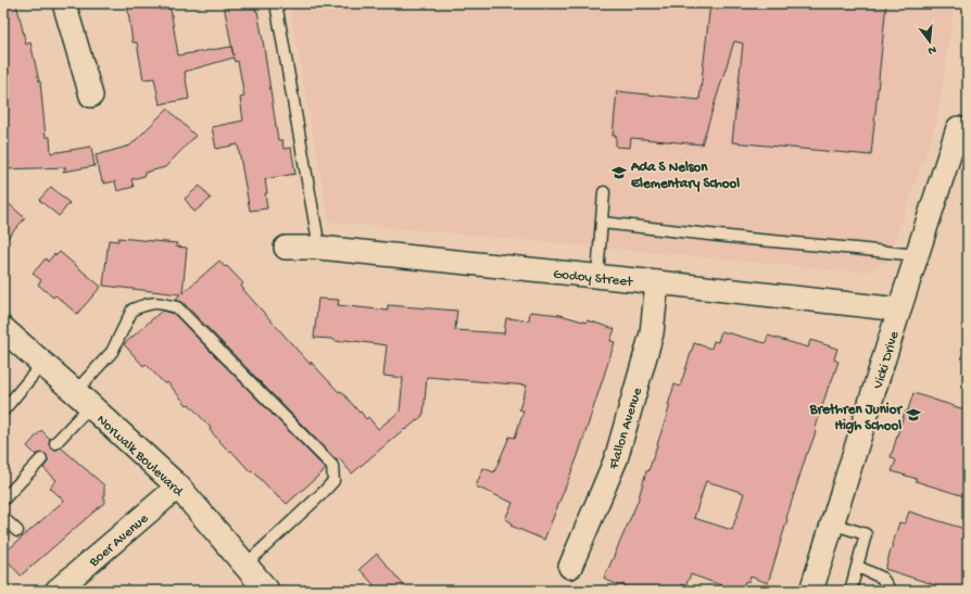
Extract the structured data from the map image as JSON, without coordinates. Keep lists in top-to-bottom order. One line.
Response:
{"streets":{"main road":["Norwalk Boulevard"],"street":["Godoy Street","Vicki Drive","Flallon Avenue","Boer Avenue"]},"crossings":[["Godoy Street","Vicki Drive"],["Godoy Street","Flallon Avenue"],["Norwalk Boulevard","Boer Avenue"]],"places":{"school or university":["Ada S Nelson Elementary School","Brethren Junior High School"]},"north":"bottom"}
